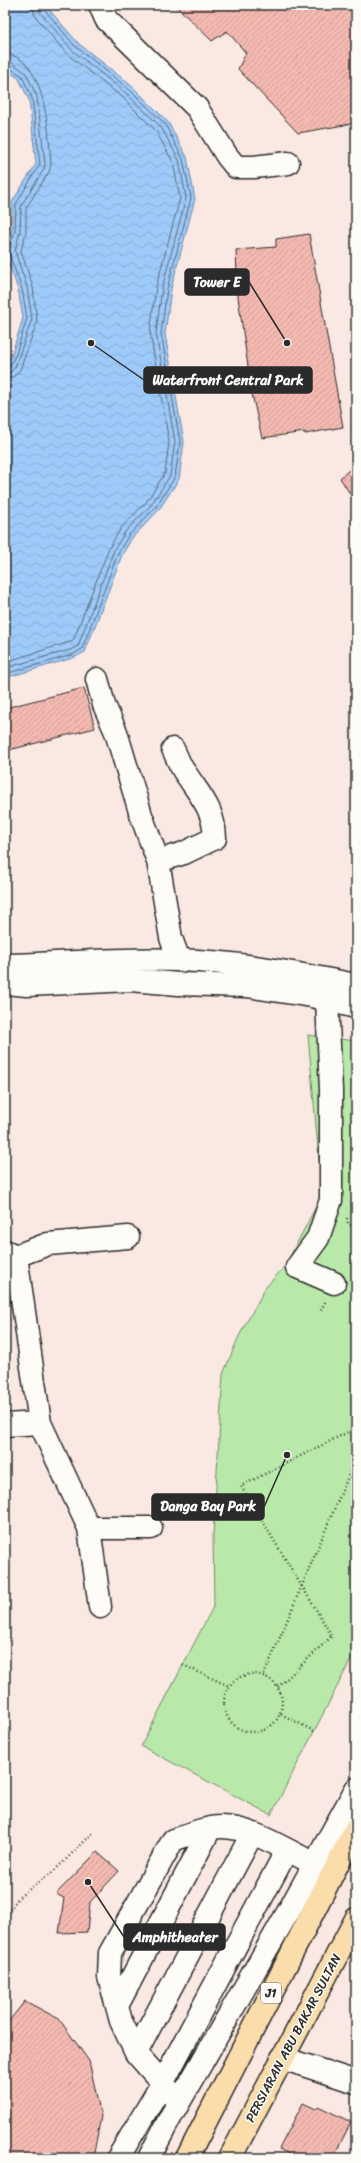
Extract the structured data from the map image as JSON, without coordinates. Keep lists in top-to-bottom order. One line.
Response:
{"streets":{"highway":["J1","PERSIARAN ABU BAKAR SULTAN"]},"places":["Waterfront Central Park","Tower E","Danga Bay Park","Amphitheater"]}
